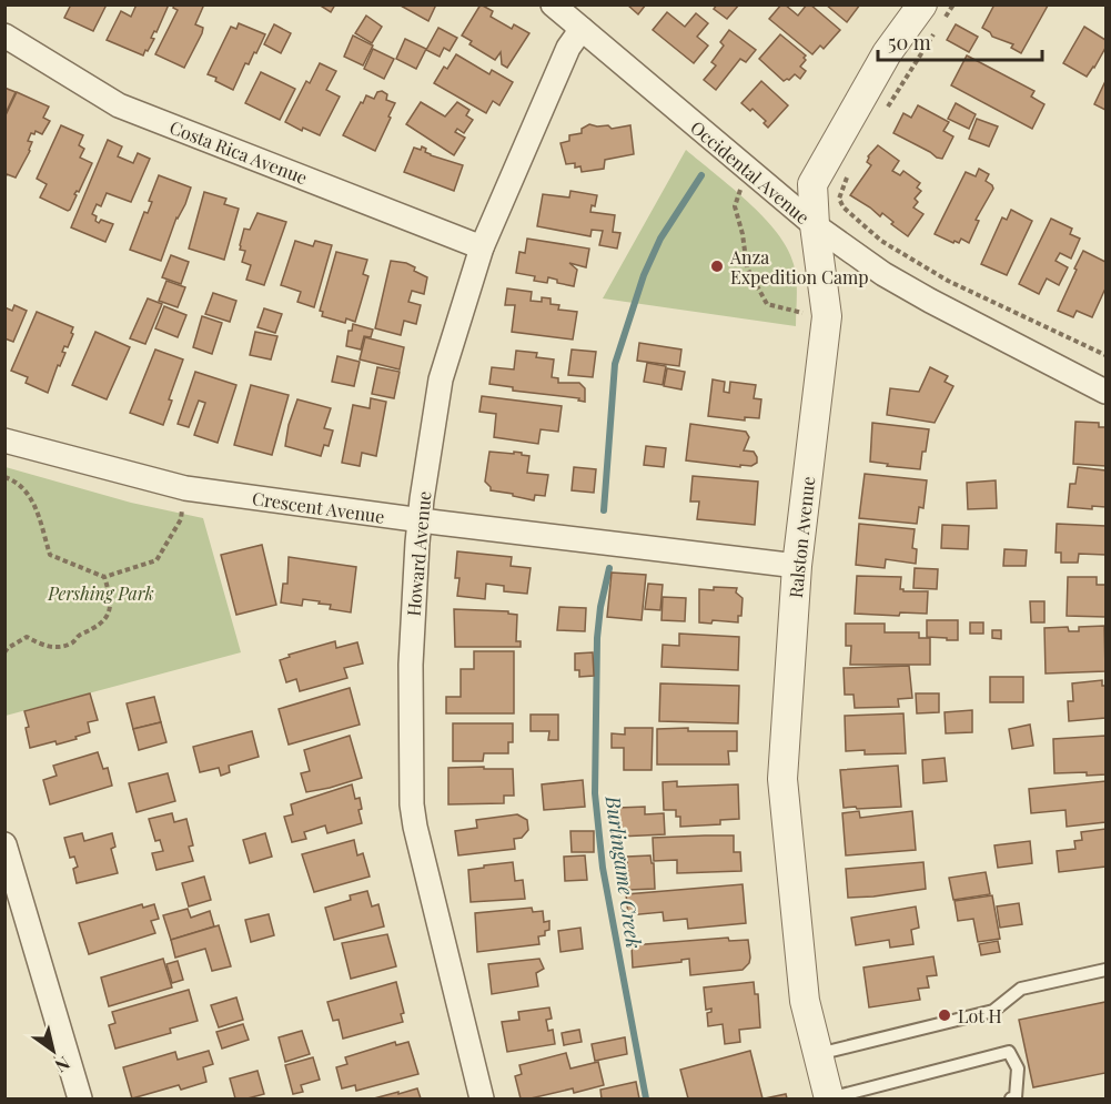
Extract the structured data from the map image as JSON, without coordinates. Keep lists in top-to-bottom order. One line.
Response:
{"streets":{"street":["Costa Rica Avenue","Occidental Avenue","Crescent Avenue","Ralston Avenue","Howard Avenue"]},"crossings":[["Costa Rica Avenue","Howard Avenue"],["Occidental Avenue","Ralston Avenue"],["Occidental Avenue","Howard Avenue"],["Crescent Avenue","Ralston Avenue"],["Crescent Avenue","Howard Avenue"]],"water":["Burlingame Creek"],"parks":["Pershing Park"],"places":["Anza Expedition Camp","Lot H"],"scale_bar":"50 m","north":"bottom right"}
